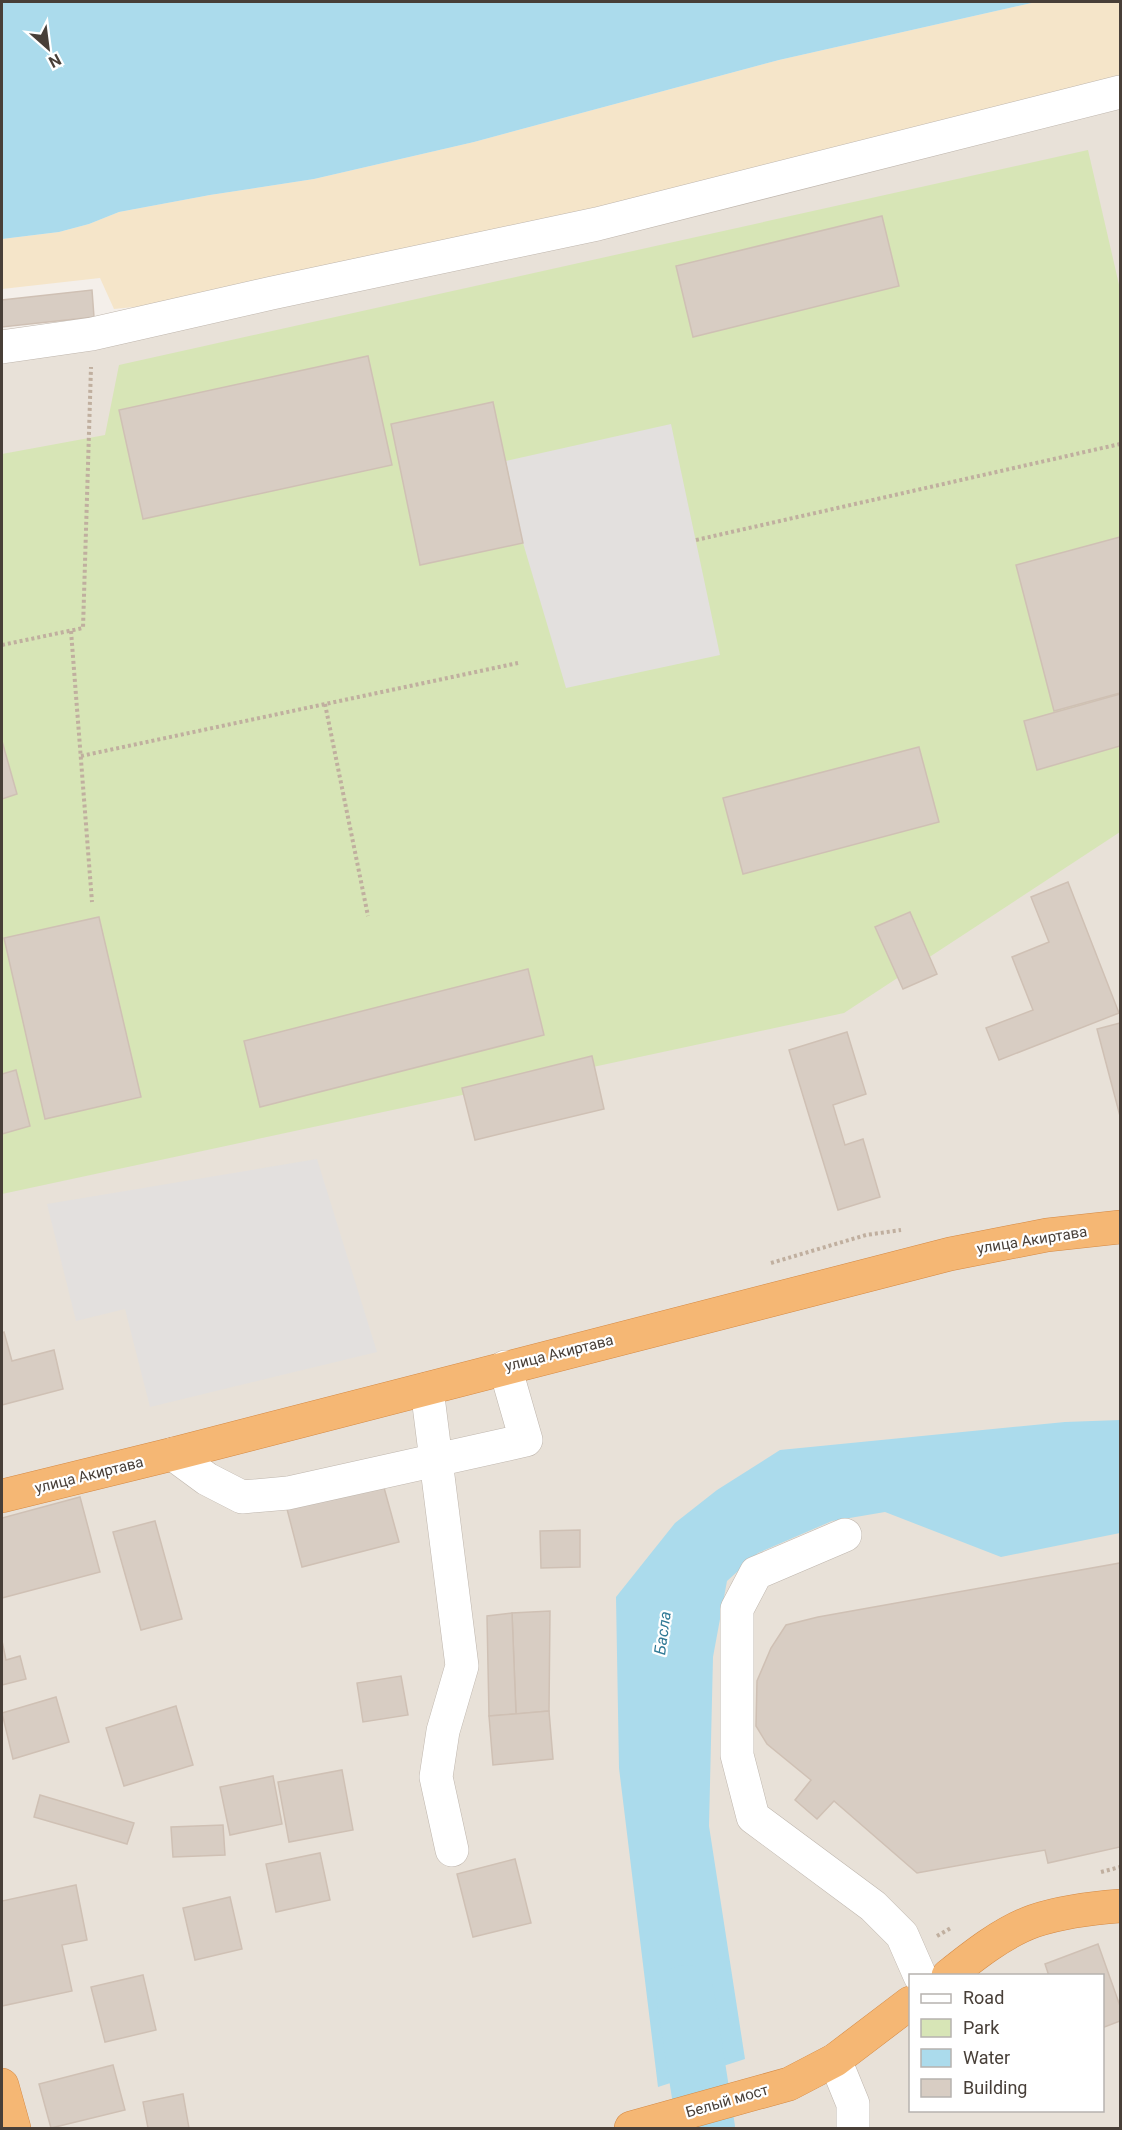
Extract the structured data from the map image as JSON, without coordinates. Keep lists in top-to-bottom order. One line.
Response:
{"streets":{"highway":["улица Акиртава","Белый мост"]},"water":["Басла"],"legend":["Road","Park","Water","Building"],"north":"bottom right"}
